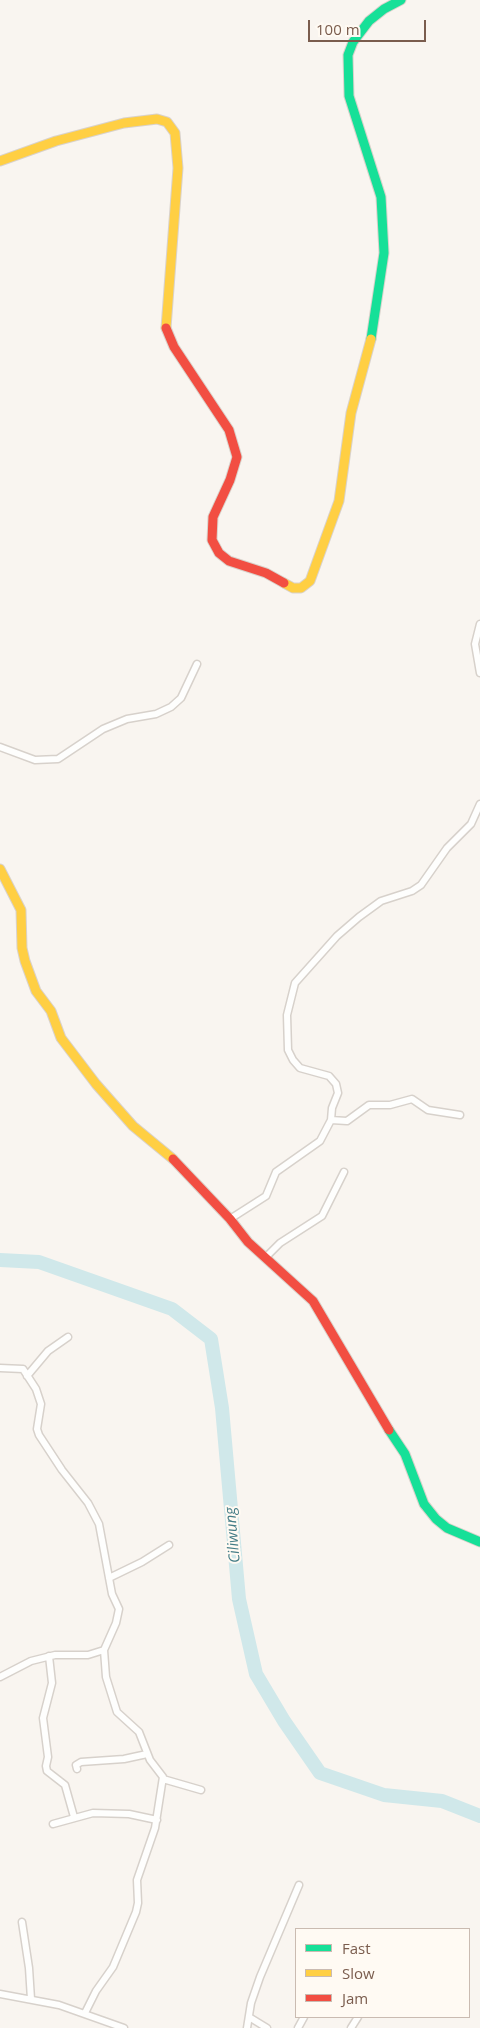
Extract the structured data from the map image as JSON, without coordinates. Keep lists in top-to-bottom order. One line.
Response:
{"water":["Ciliwung"],"legend":["Fast","Slow","Jam"],"scale_bar":"100 m"}
